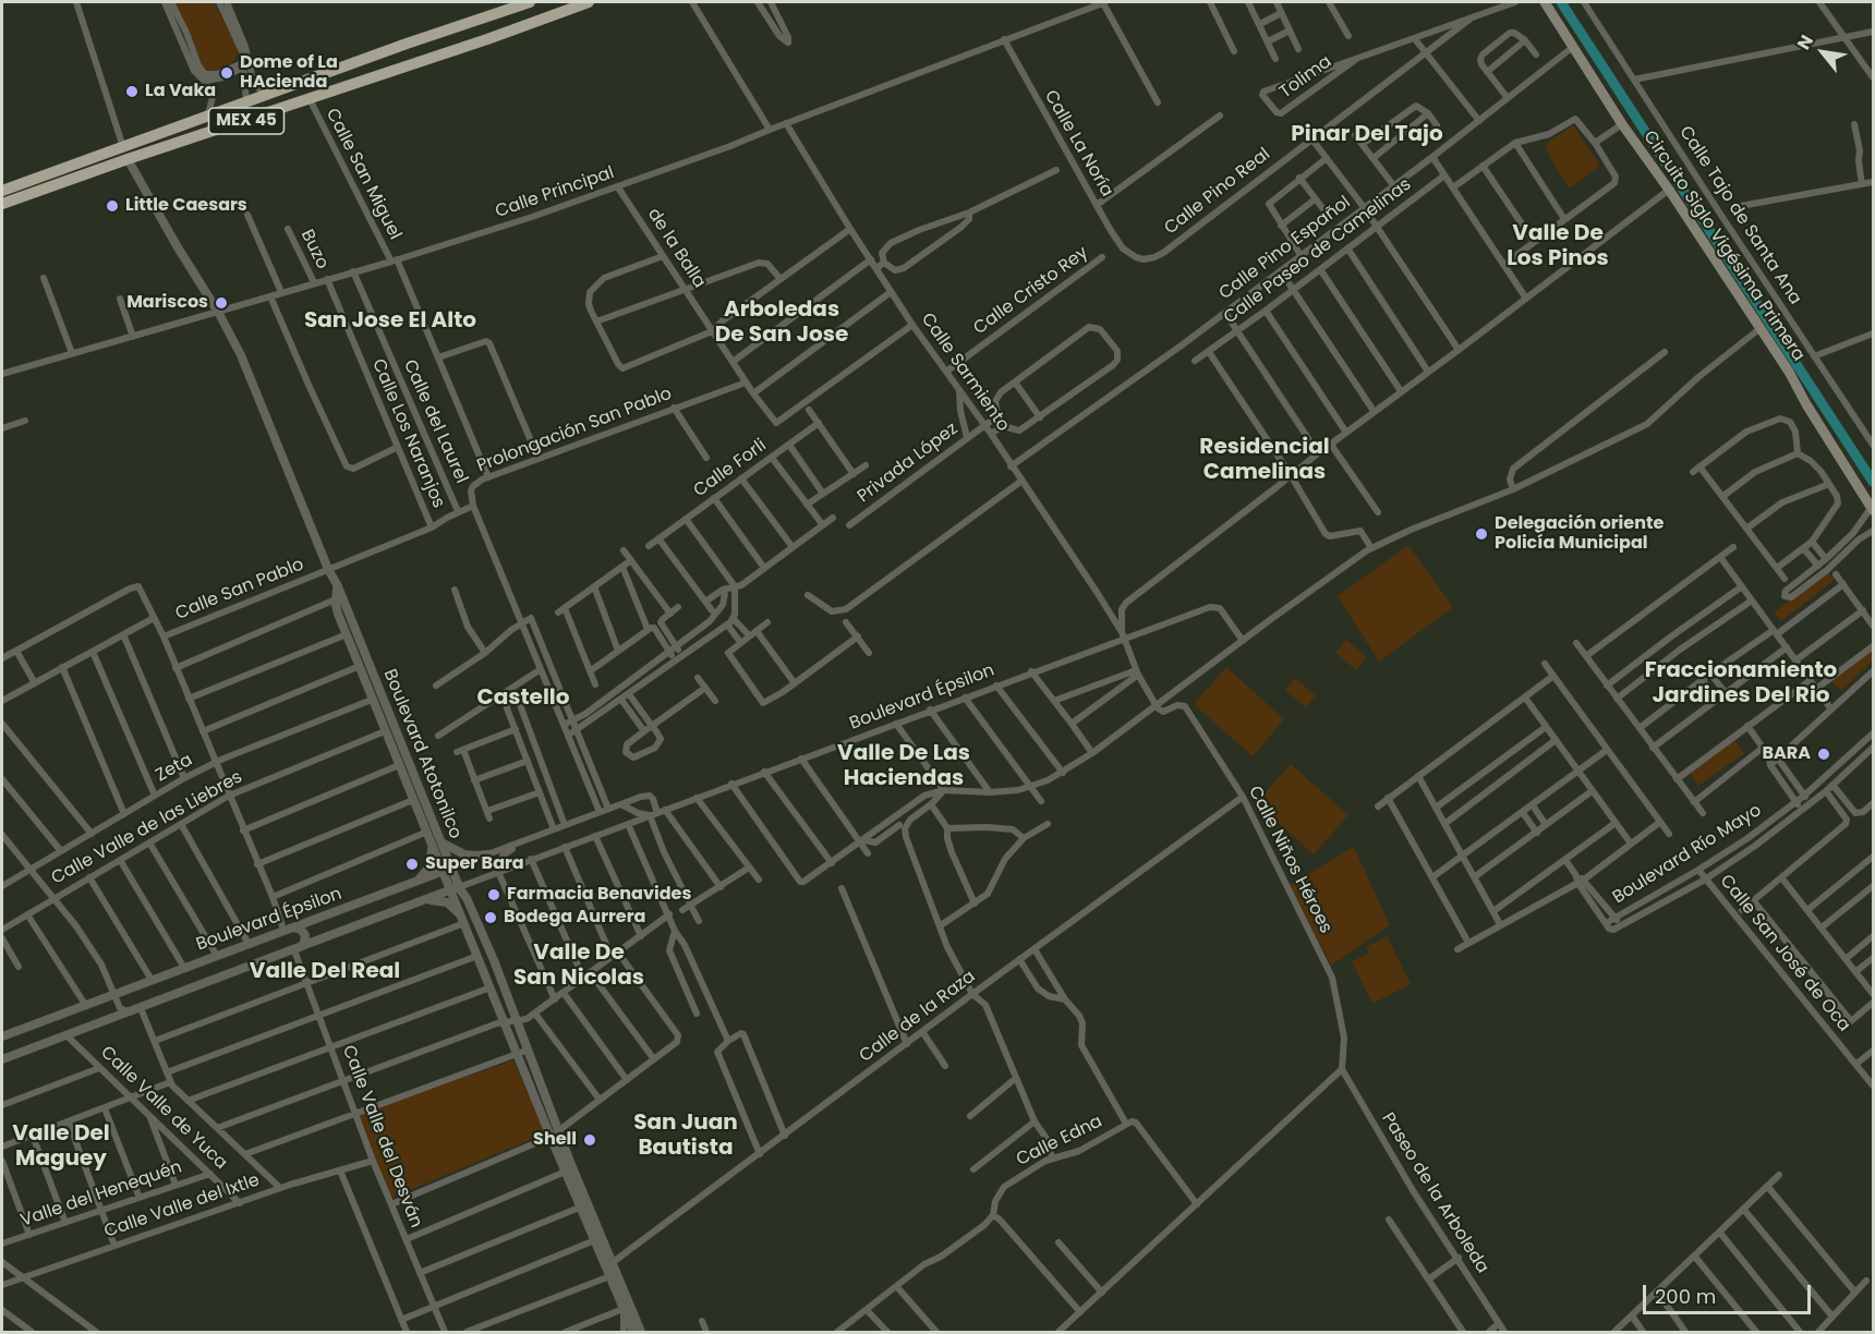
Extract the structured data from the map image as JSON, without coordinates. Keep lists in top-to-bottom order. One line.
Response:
{"streets":{"highway":["MEX 45"],"main road":["Circuito Siglo Vigésima Primera"],"street":["Tolima","Calle La Noría","Calle San Miguel","Calle Pino Real","Calle Principal","Calle Tajo de Santa Ana","de la Balla","Calle Pino Español","Buzo","Calle Paseo de Camelinas","Calle Cristo Rey","Calle Sarmiento","Calle del Laurel","Prolongación San Pablo","Calle Los Naranjos","Privada López","Calle Forli","Calle San Pablo","Boulevard Épsilon","Boulevard Atotonilco","Zeta","Calle Valle de las Liebres","Boulevard Río Mayo","Calle Niños Héroes","Calle San José de Oca","Calle de la Raza","Calle Valle de Yuca","Calle Valle del Desván","Calle Edna","Paseo de la Arboleda","Valle del Henequén","Calle Valle del Ixtle"]},"crossings":[["MEX 45","Calle San Miguel"],["MEX 45","Boulevard Atotonilco"],["Calle La Noría","Calle Pino Real"],["Calle La Noría","Calle Principal"],["Calle San Miguel","Calle Principal"],["Calle San Miguel","Prolongación San Pablo"],["Calle Principal","de la Balla"],["Calle Principal","Buzo"],["Calle Principal","Calle Sarmiento"],["Calle Principal","Calle del Laurel"],["Calle Principal","Calle Los Naranjos"],["Calle Principal","Boulevard Atotonilco"],["Circuito Siglo Vigésima Primera","Calle Pino Español"],["de la Balla","Calle Sarmiento"],["de la Balla","Prolongación San Pablo"],["Calle Pino Español","Calle Sarmiento"],["Calle Cristo Rey","Calle Sarmiento"],["Calle Sarmiento","Privada López"],["Calle Sarmiento","Boulevard Épsilon"],["Calle Sarmiento","Calle Niños Héroes"],["Calle San Pablo","Boulevard Atotonilco"],["Boulevard Épsilon","Boulevard Atotonilco"],["Boulevard Épsilon","Calle Valle de Yuca"],["Boulevard Épsilon","Calle Valle del Desván"],["Boulevard Atotonilco","Zeta"],["Boulevard Atotonilco","Calle Valle de las Liebres"],["Boulevard Atotonilco","Calle de la Raza"],["Boulevard Río Mayo","Calle San José de Oca"],["Calle Niños Héroes","Calle de la Raza"],["Calle Niños Héroes","Paseo de la Arboleda"],["Calle Valle de Yuca","Valle del Henequén"],["Calle Valle de Yuca","Calle Valle del Ixtle"],["Calle Valle del Desván","Calle Valle del Ixtle"]],"districts":["Pinar Del Tajo","Valle De Los Pinos","Arboledas De San Jose","San Jose El Alto","Residencial Camelinas","Fraccionamiento Jardines Del Rio","Castello","Valle De Las Haciendas","Valle De San Nicolas","Valle Del Real","San Juan Bautista","Valle Del Maguey"],"places":["Dome of La HAcienda","La Vaka","Little Caesars","Mariscos","Delegación oriente Policía Municipal","BARA","Super Bara","Farmacia Benavides","Bodega Aurrera","Shell"],"scale_bar":"200 m","north":"top left"}
